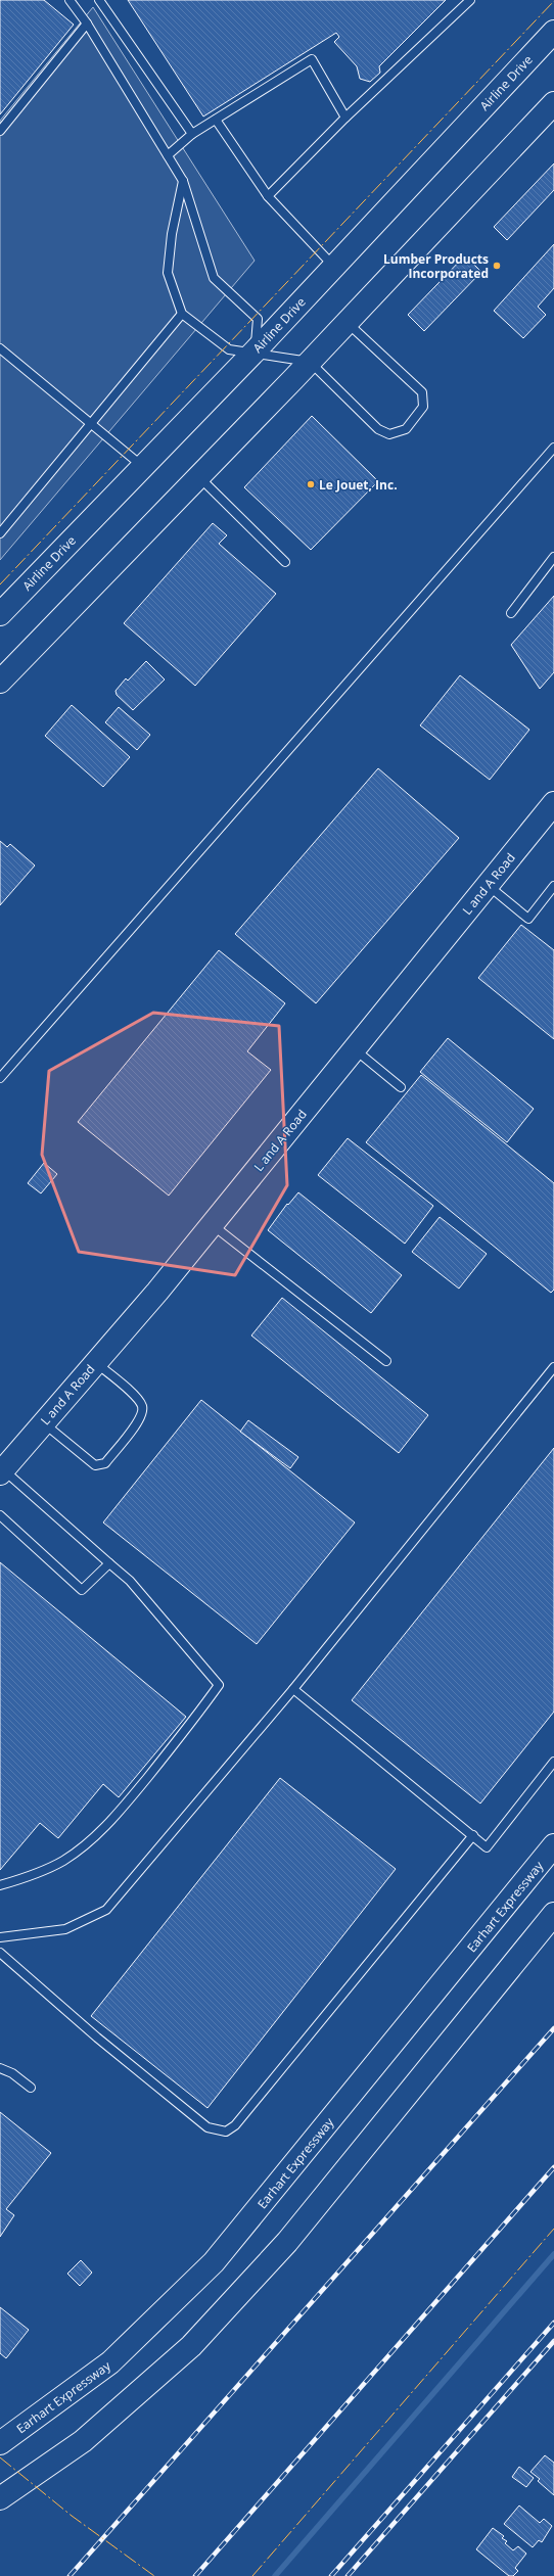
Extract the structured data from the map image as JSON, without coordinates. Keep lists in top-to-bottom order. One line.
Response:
{"streets":{"main road":["Airline Drive","L and A Road","Earhart Expressway"]},"places":["Lumber Products Incorporated","Le Jouet, Inc."]}
